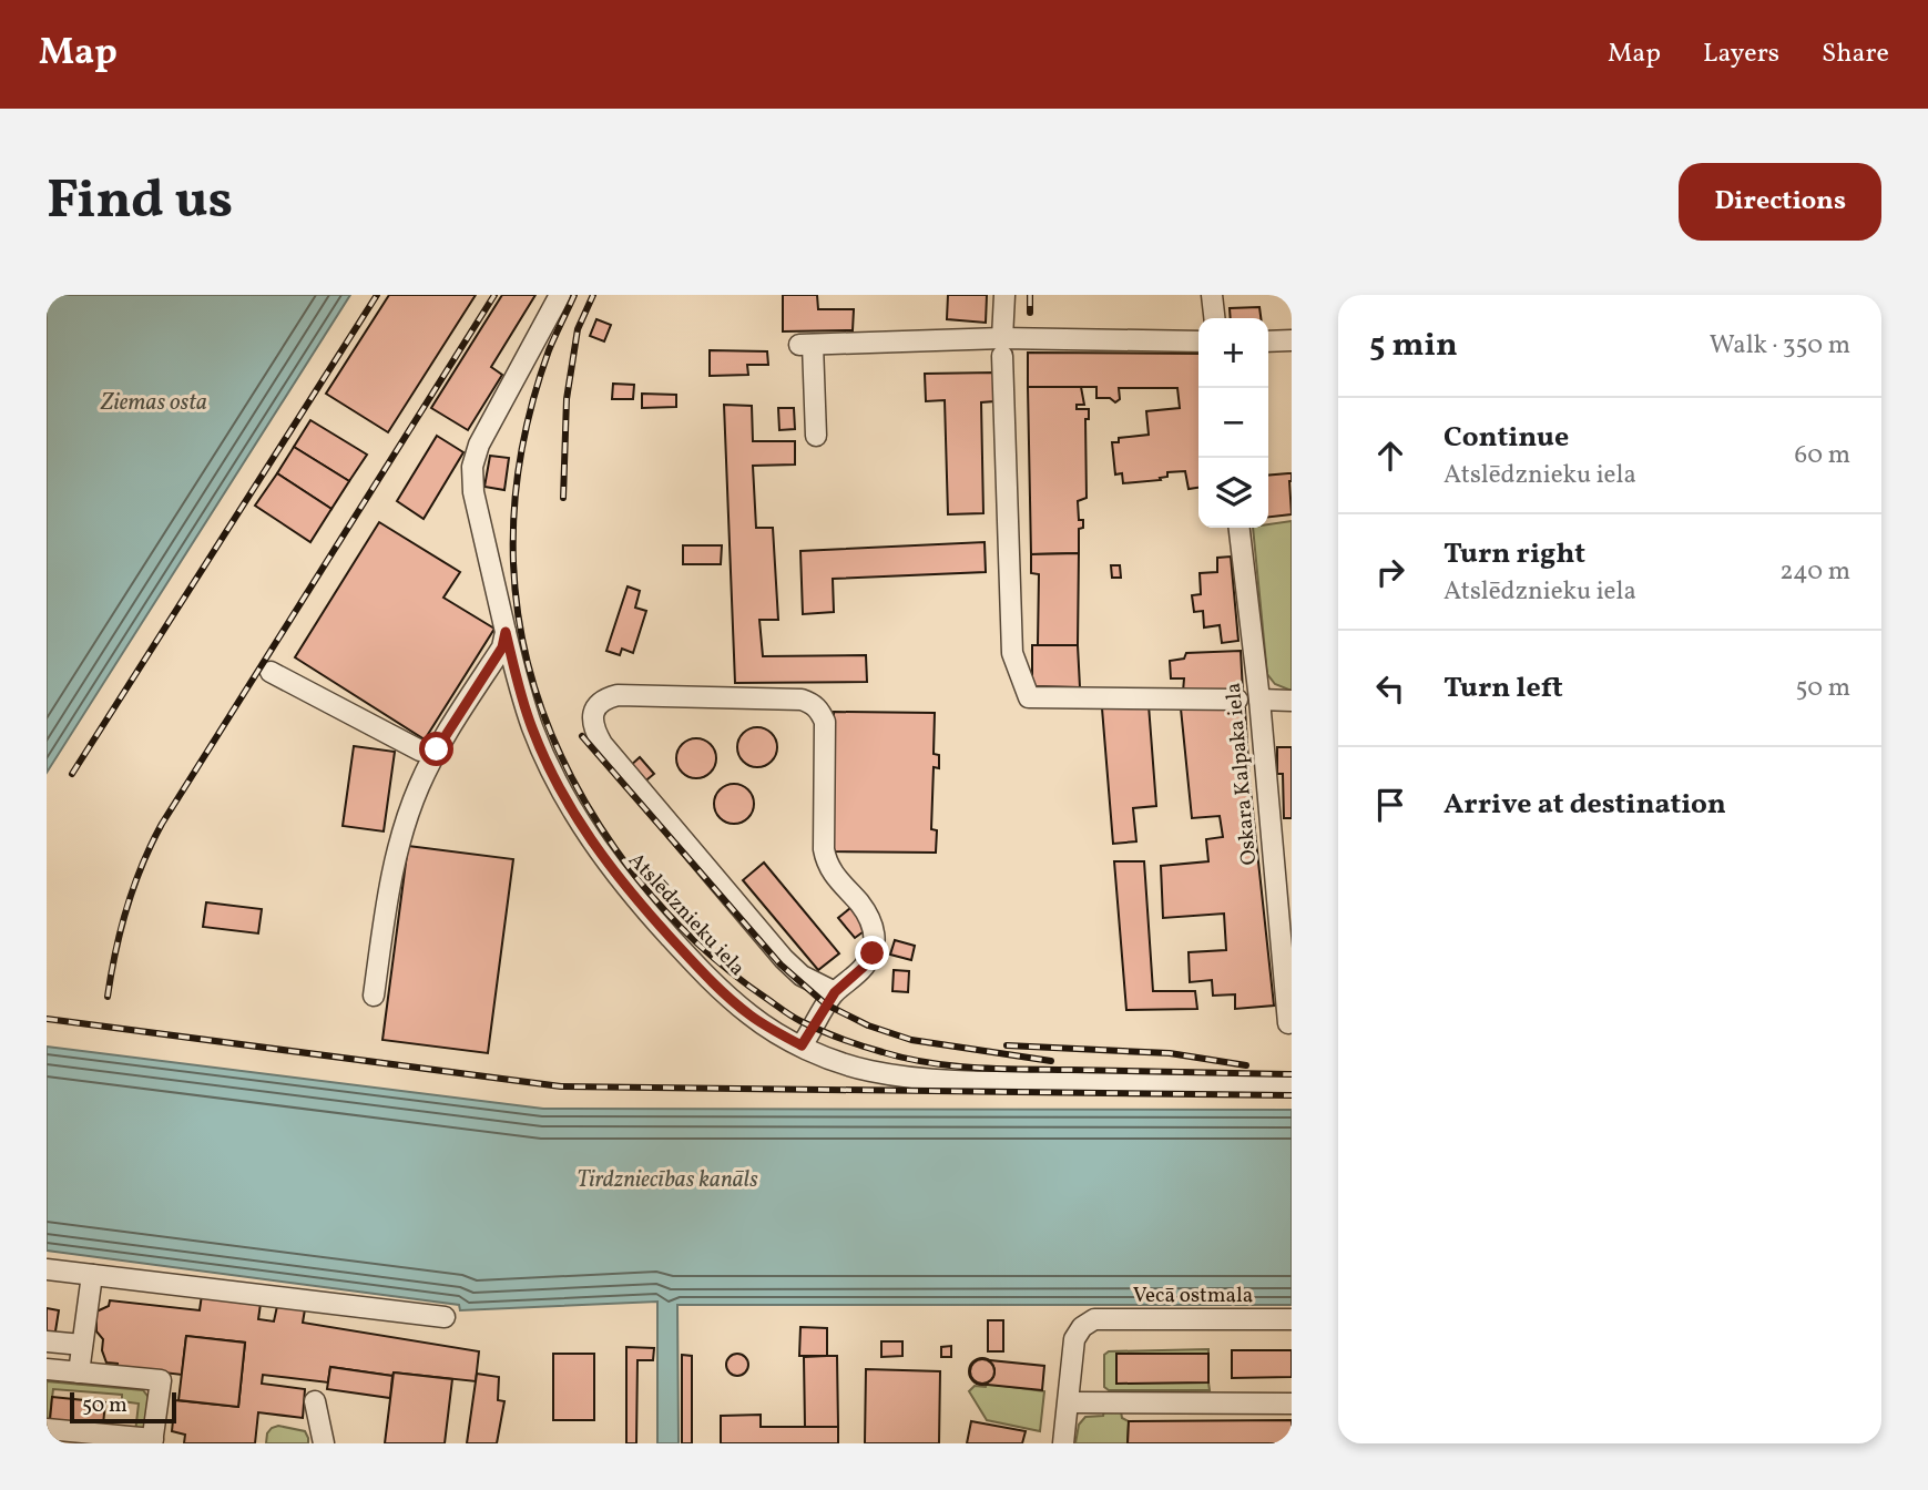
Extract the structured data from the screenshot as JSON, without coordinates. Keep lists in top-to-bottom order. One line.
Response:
{"streets":{"street":["Oskara Kalpaka iela","Atslēdznieku iela","Vecā ostmala"]},"water":["Ziemas osta","Tirdzniecības kanāls"],"scale_bar":"50 m","page":{"header":"Map","nav":["Map","Layers","Share"],"buttons":"Directions","title":"Find us","heading":["5 min","Walk · 350 m"],"map_buttons":["+","−"],"list":[["Continue","Atslēdznieku iela","60 m"],["Turn right","Atslēdznieku iela","240 m"],["Turn left","50 m"],"Arrive at destination"],"scale":"50 m"}}
